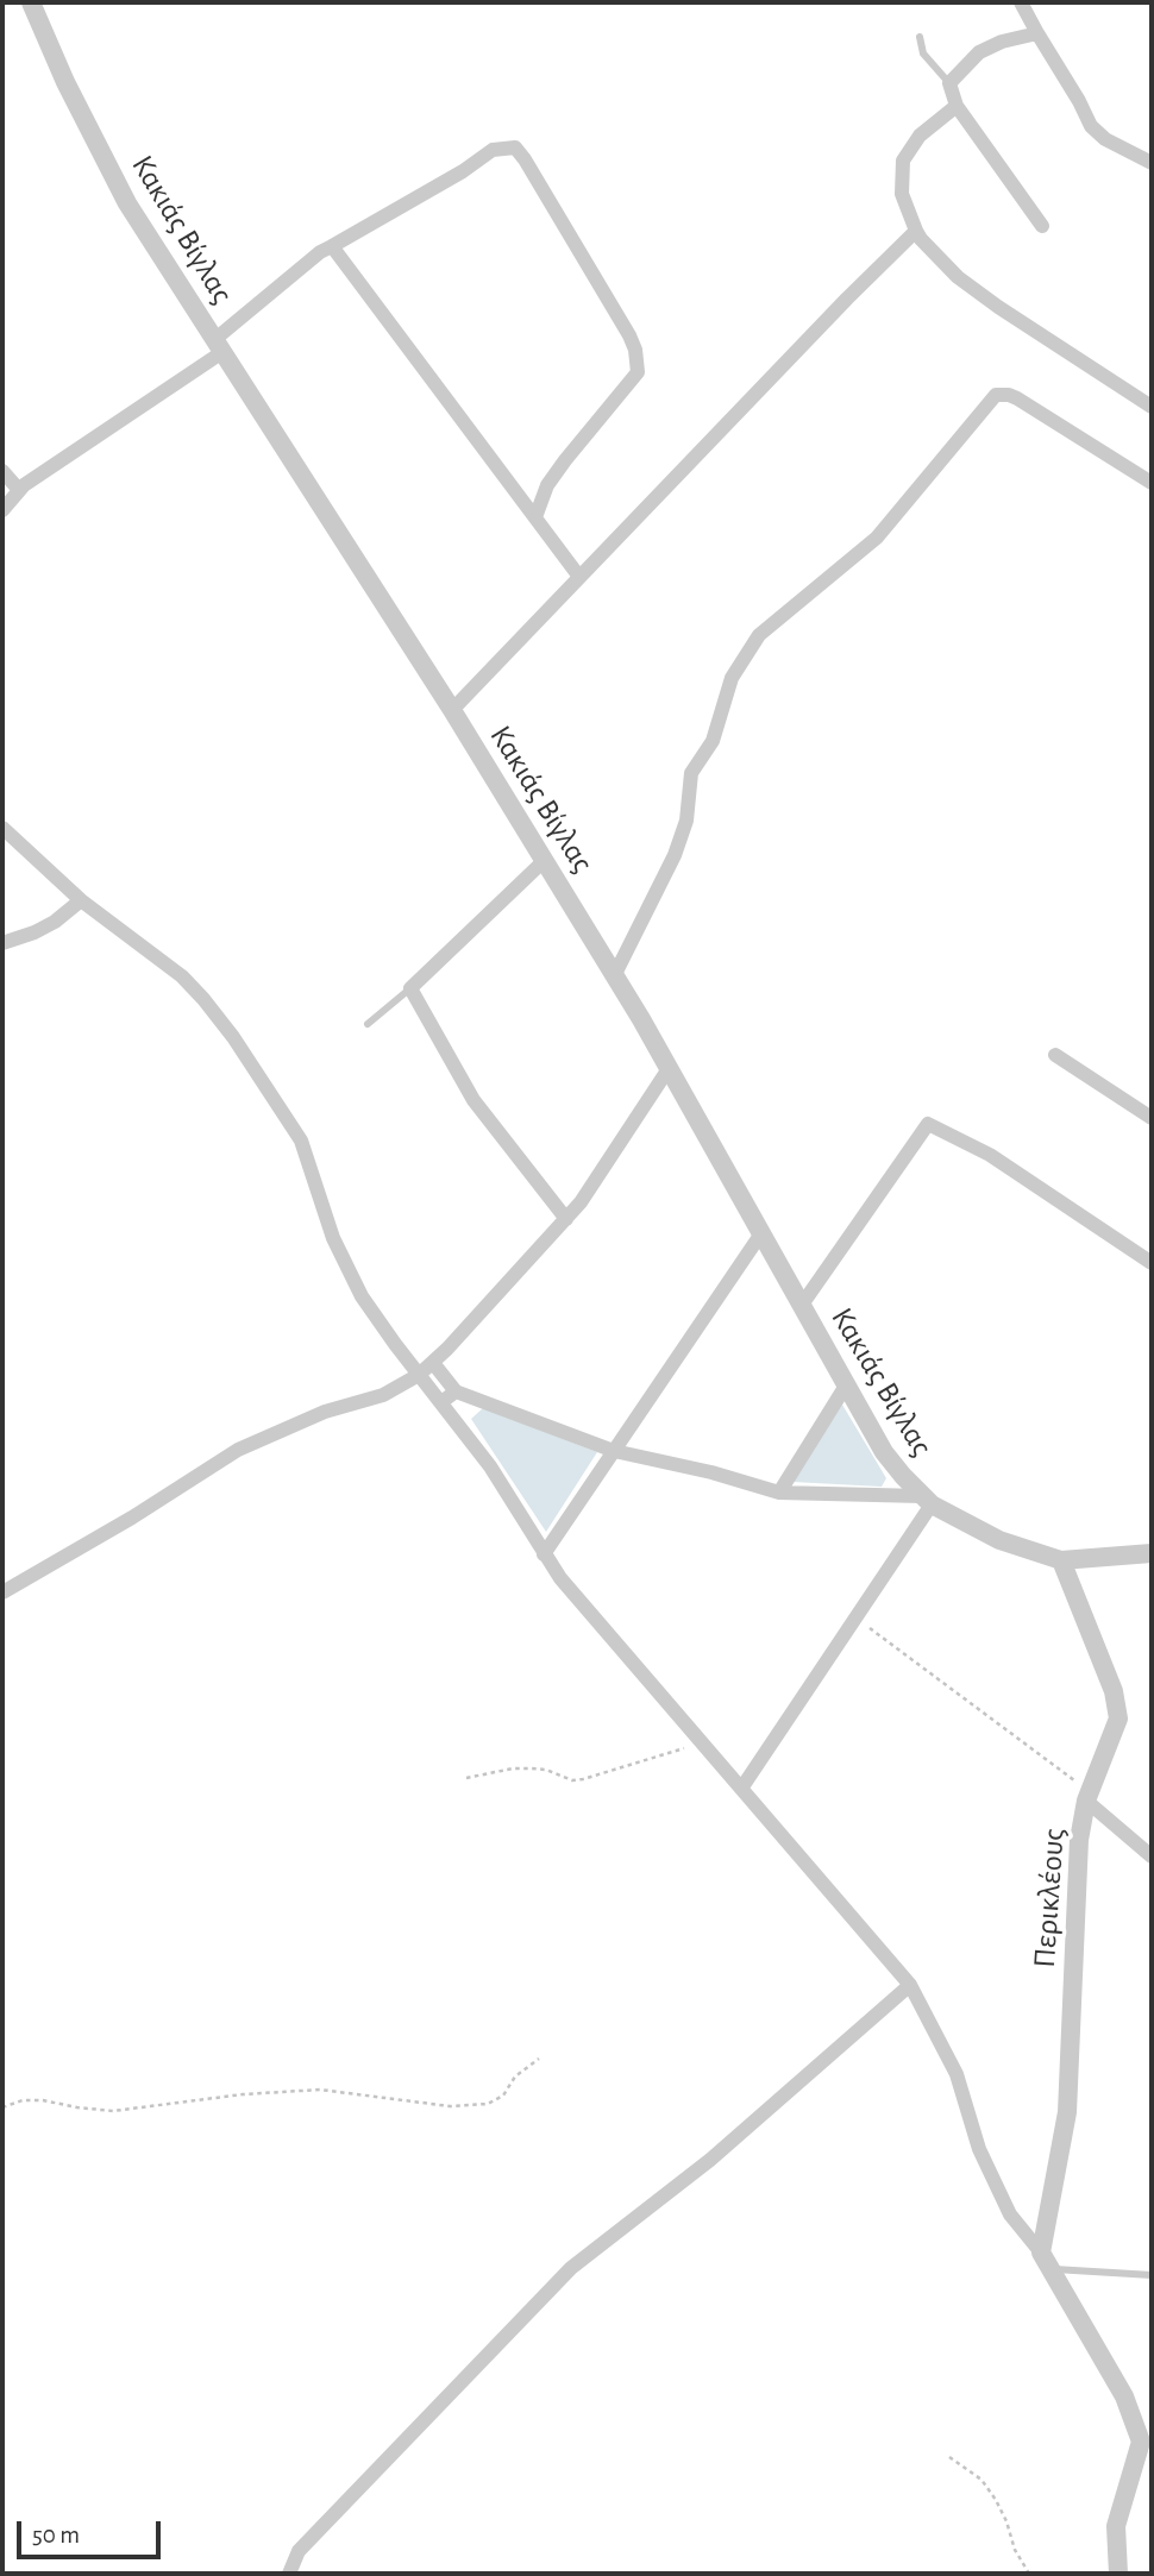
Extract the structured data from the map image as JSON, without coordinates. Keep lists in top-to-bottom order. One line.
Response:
{"streets":{"street":["Κακιάς Βίγλας","Περικλέους"]},"crossings":[["Κακιάς Βίγλας","Περικλέους"]],"scale_bar":"50 m"}
